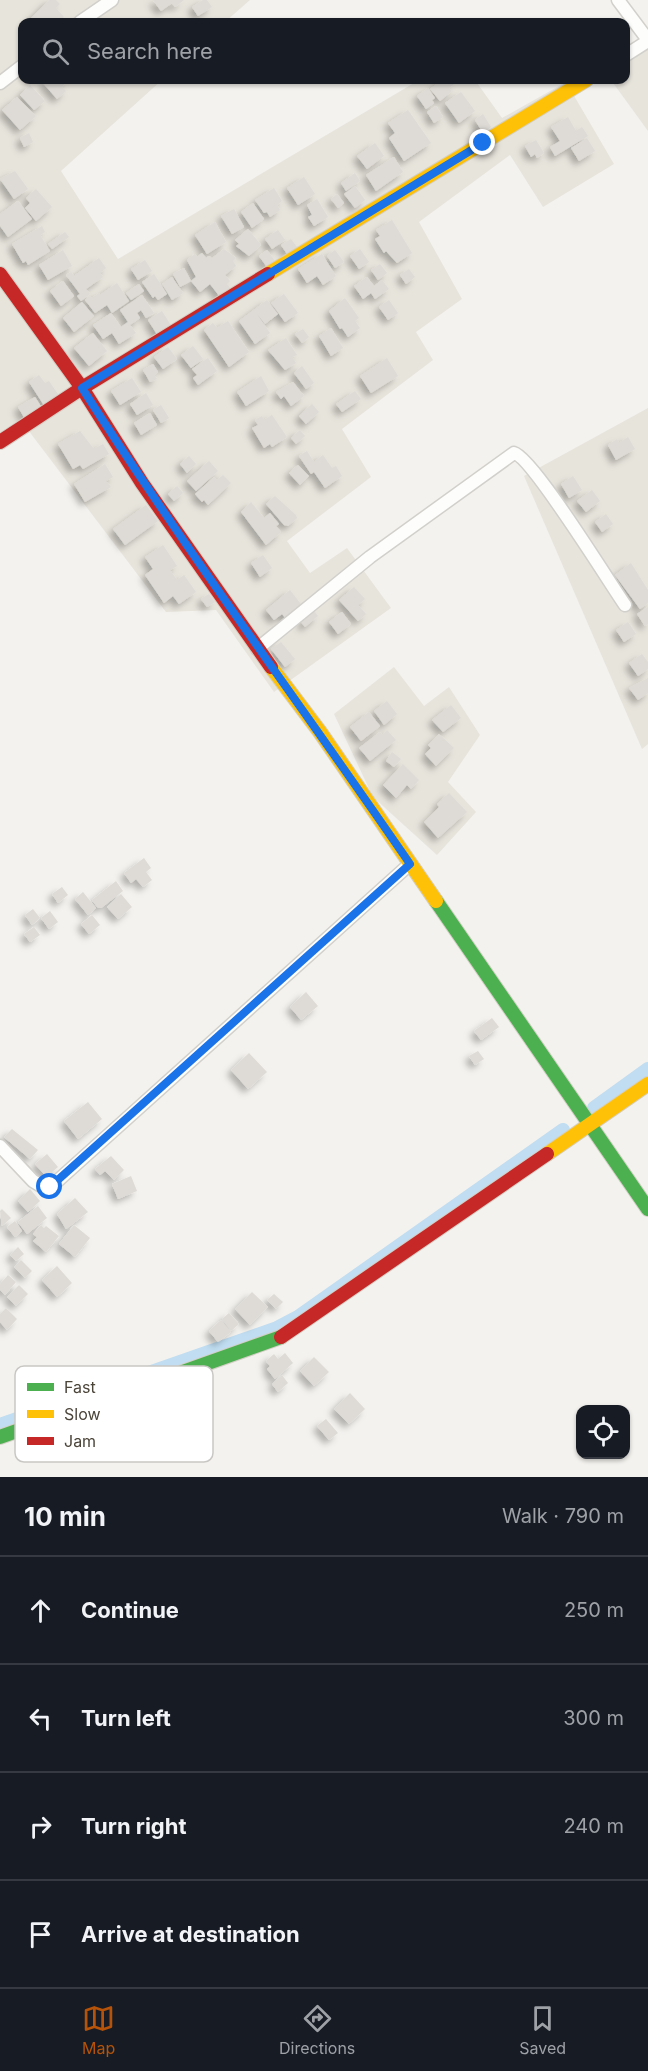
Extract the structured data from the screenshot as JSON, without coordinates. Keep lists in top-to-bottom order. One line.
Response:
{"legend":["Fast","Slow","Jam"],"page":{"search":"Search here","heading":["10 min","Walk · 790 m"],"list":[["Continue","250 m"],["Turn left","300 m"],["Turn right","240 m"],"Arrive at destination"],"nav":["Map","Directions","Saved"]}}
